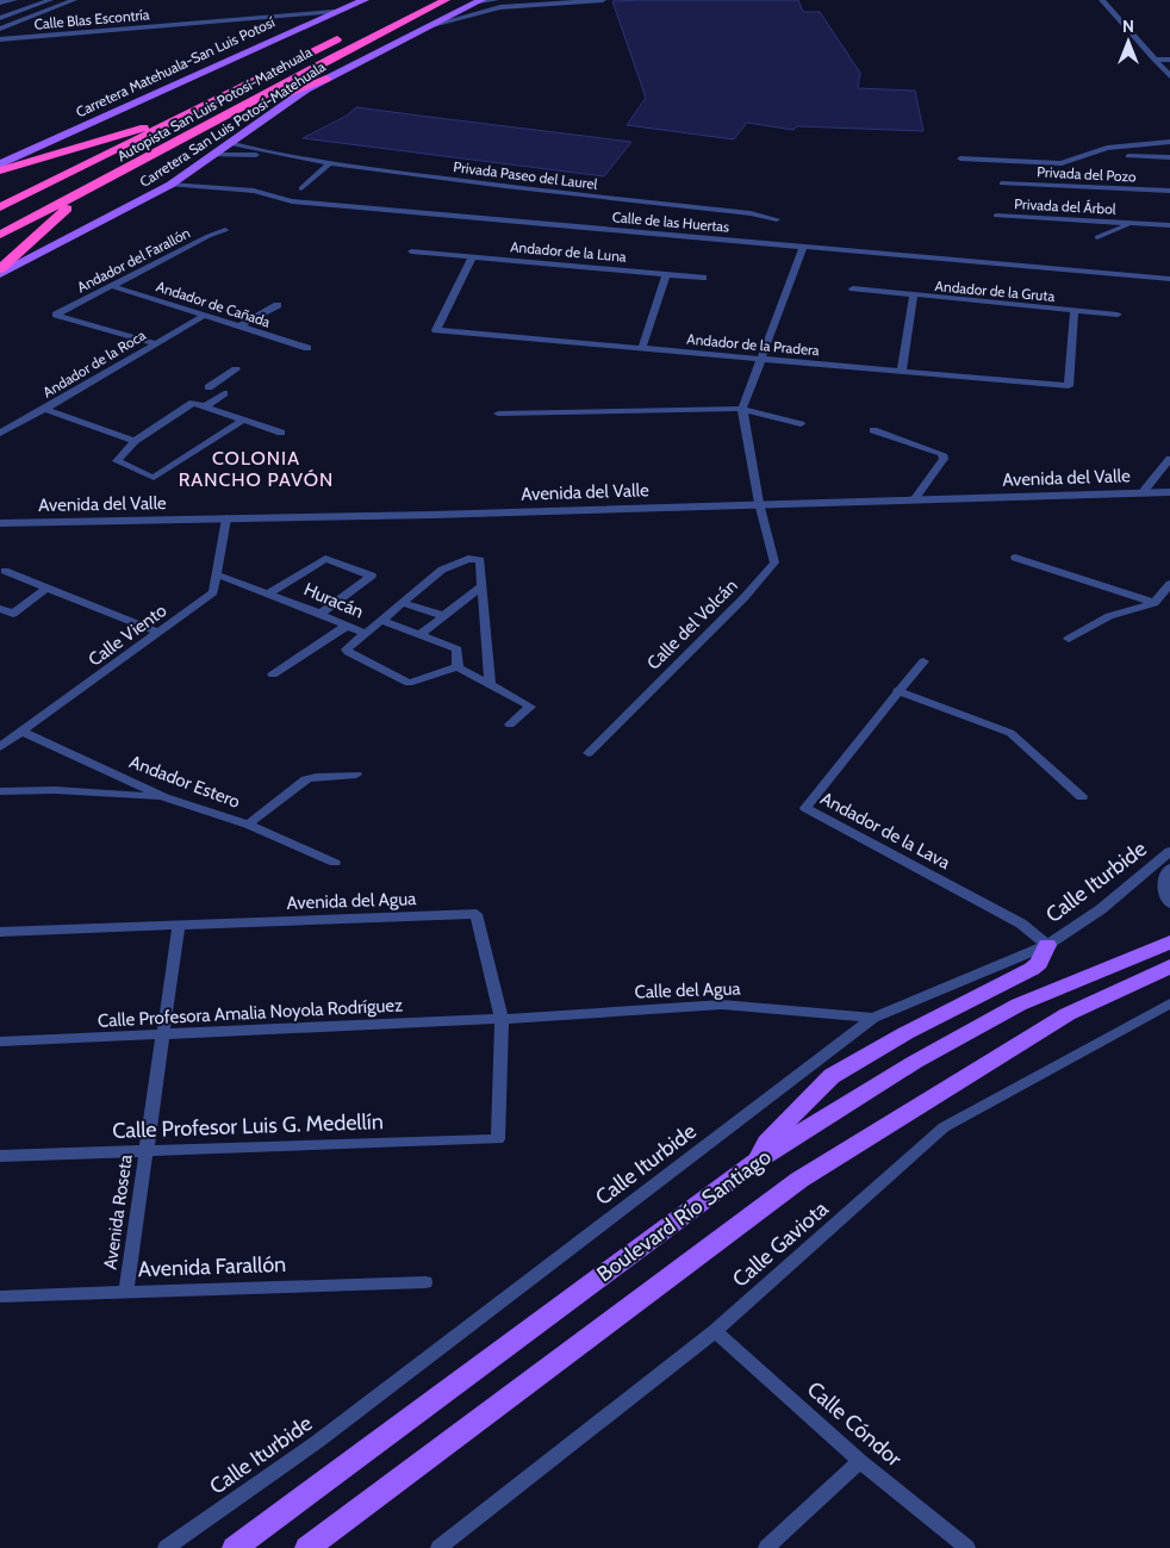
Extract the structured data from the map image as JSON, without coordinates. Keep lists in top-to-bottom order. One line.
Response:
{"streets":{"highway":["Autopista San Luis Potosí-Matehuala"],"main road":["Carretera Matehuala-San Luis Potosí","Carretera San Luis Potosí-Matehuala","Boulevard Río Santiago"],"street":["Calle Blas Escontría","Privada del Pozo","Privada Paseo del Laurel","Privada del Árbol","Calle de las Huertas","Andador de la Luna","Andador del Farallón","Andador de la Gruta","Andador de Cañada","Andador de la Pradera","Andador de la Roca","Avenida del Valle","Huracán","Calle del Volcán","Calle Viento","Andador Estero","Andador de la Lava","Calle Iturbide","Avenida del Agua","Calle del Agua","Calle Profesora Amalia Noyola Rodríguez","Calle Profesor Luis G. Medellín","Avenida Roseta","Calle Gaviota","Avenida Farallón","Calle Cóndor"]},"crossings":[["Calle Blas Escontría","Carretera Matehuala-San Luis Potosí"],["Carretera San Luis Potosí-Matehuala","Privada Paseo del Laurel"],["Carretera San Luis Potosí-Matehuala","Calle de las Huertas"],["Andador de la Luna","Andador de la Pradera"],["Andador del Farallón","Andador de Cañada"],["Andador del Farallón","Andador de la Roca"],["Andador de la Gruta","Andador de la Pradera"],["Andador de Cañada","Andador de la Roca"],["Avenida del Valle","Calle del Volcán"],["Avenida del Valle","Calle Viento"],["Huracán","Calle Viento"],["Calle Viento","Andador Estero"],["Andador de la Lava","Calle Iturbide"],["Calle Iturbide","Calle del Agua"],["Avenida del Agua","Calle del Agua"],["Avenida del Agua","Calle Profesora Amalia Noyola Rodríguez"],["Avenida del Agua","Calle Profesor Luis G. Medellín"],["Avenida del Agua","Avenida Roseta"],["Calle del Agua","Calle Profesora Amalia Noyola Rodríguez"],["Calle Profesora Amalia Noyola Rodríguez","Avenida Roseta"],["Calle Profesor Luis G. Medellín","Avenida Roseta"],["Avenida Roseta","Avenida Farallón"],["Calle Gaviota","Calle Cóndor"]],"districts":["COLONIA RANCHO PAVÓN"],"north":"top"}
